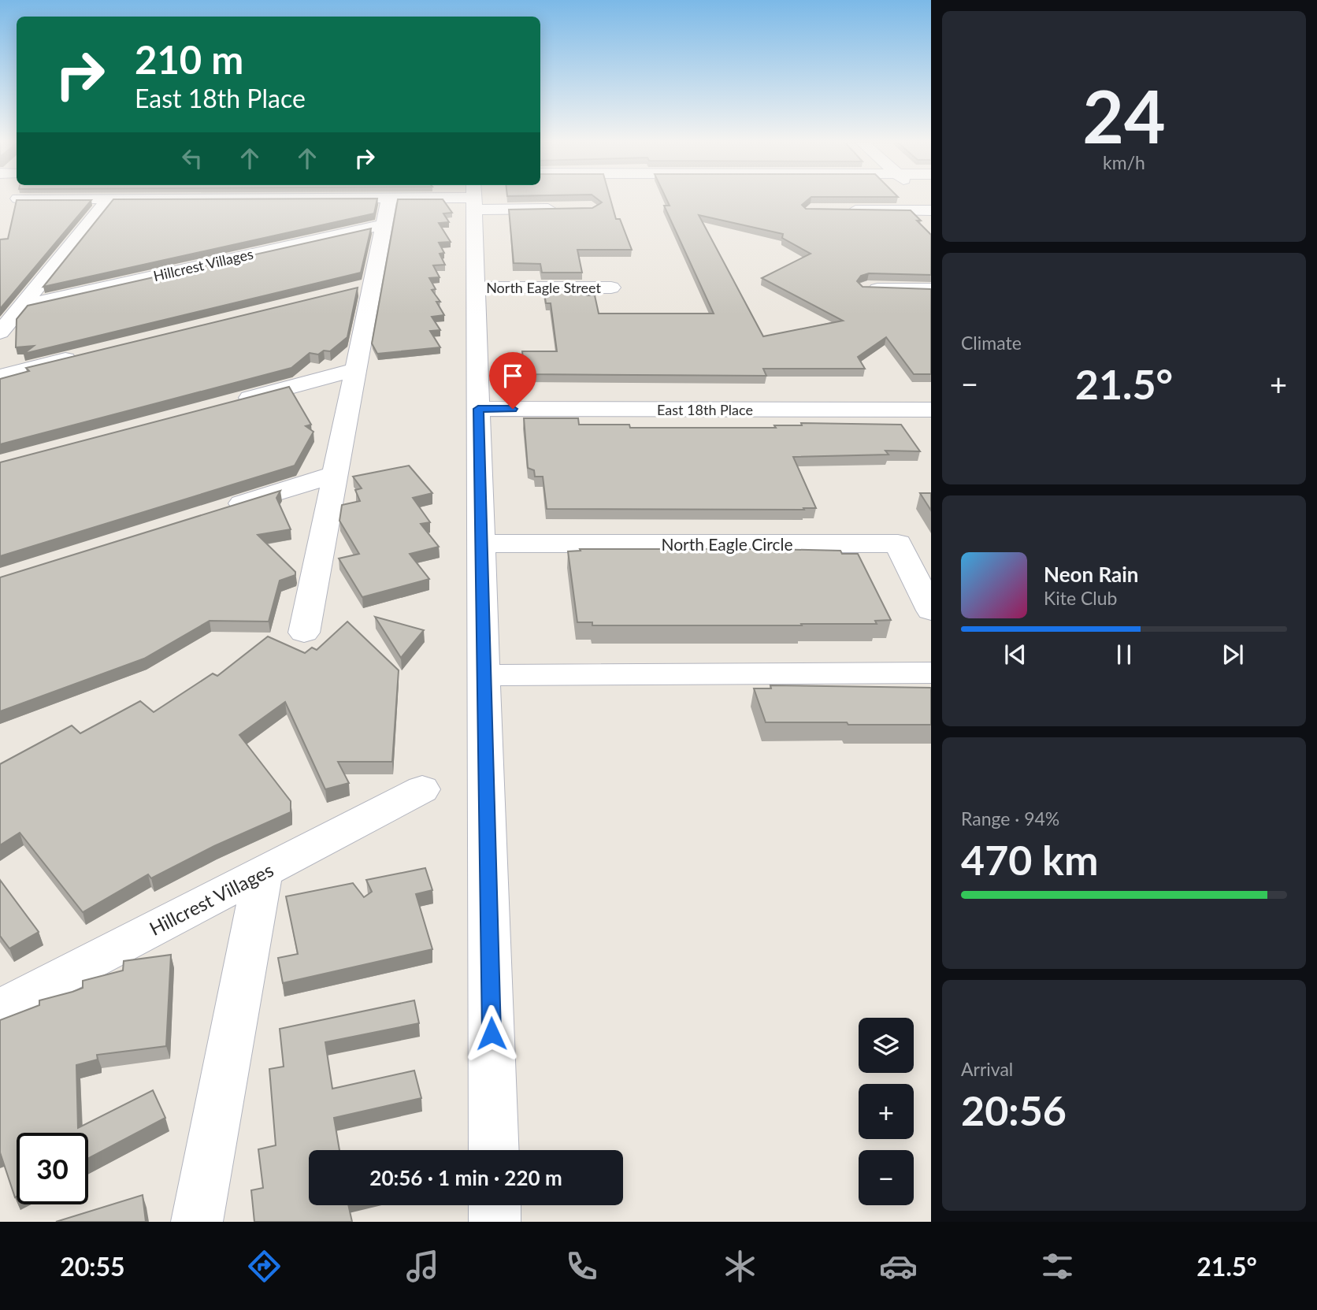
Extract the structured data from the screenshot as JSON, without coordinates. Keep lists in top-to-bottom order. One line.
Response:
{"streets":{"street":["Hillcrest Villages","North Eagle Street","East 18th Place","North Eagle Circle"]},"crossings":[["North Eagle Street","East 18th Place"],["North Eagle Street","North Eagle Circle"]],"page":{"tile":[["24","km/h"],"Climate",["Range · 94%","470 km"],["Arrival","20:56"]],"turn":["210 m","East 18th Place"],"heat":["−","21.5°","+"],"song":["Neon Rain","Kite Club"],"map_buttons":["+","−"],"limit":"30","trip":"20:56 · 1 min · 220 m","tabs":["20:55","21.5°"]}}
